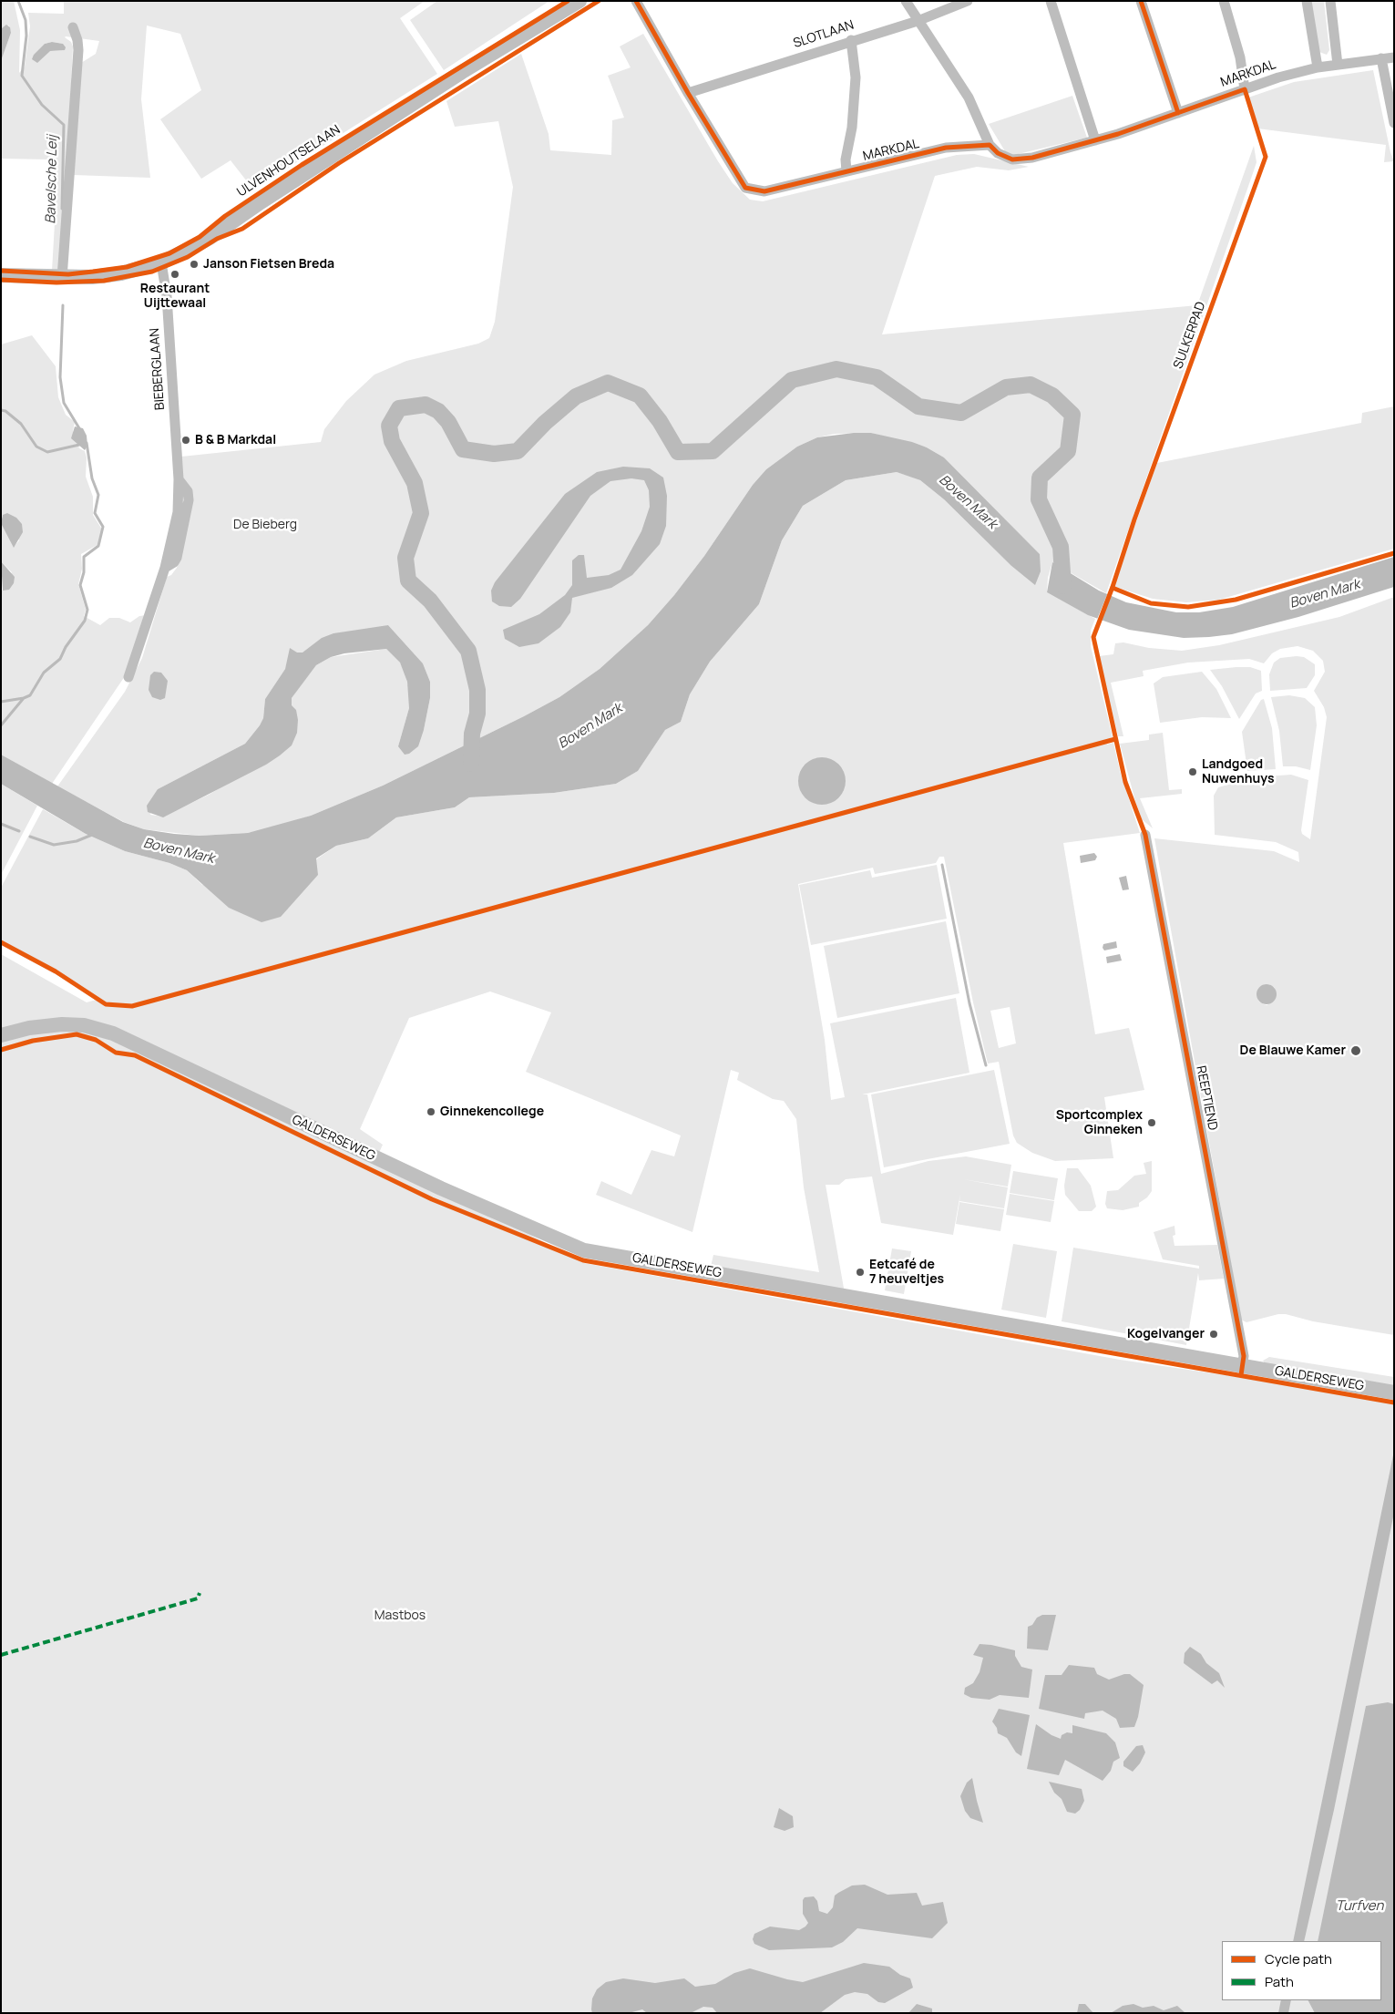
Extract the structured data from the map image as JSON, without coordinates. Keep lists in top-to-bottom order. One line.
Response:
{"streets":{"street":["SLOTLAAN","MARKDAL","ULVENHOUTSELAAN","BIEBERGLAAN","REEPTIEND","GALDERSEWEG"],"cycle path":["SULKERPAD"]},"crossings":[["SLOTLAAN","MARKDAL"],["ULVENHOUTSELAAN","BIEBERGLAAN"],["REEPTIEND","GALDERSEWEG"]],"water":["Bavelsche Leij","Boven Mark","Turfven"],"parks":["De Bieberg","Mastbos"],"places":["Janson Fietsen Breda","Restaurant Uijttewaal","B & B Markdal","Landgoed Nuwenhuys","De Blauwe Kamer","Ginnekencollege","Sportcomplex Ginneken","Eetcafé de 7 heuveltjes","Kogelvanger"],"legend":["Cycle path","Path"]}
